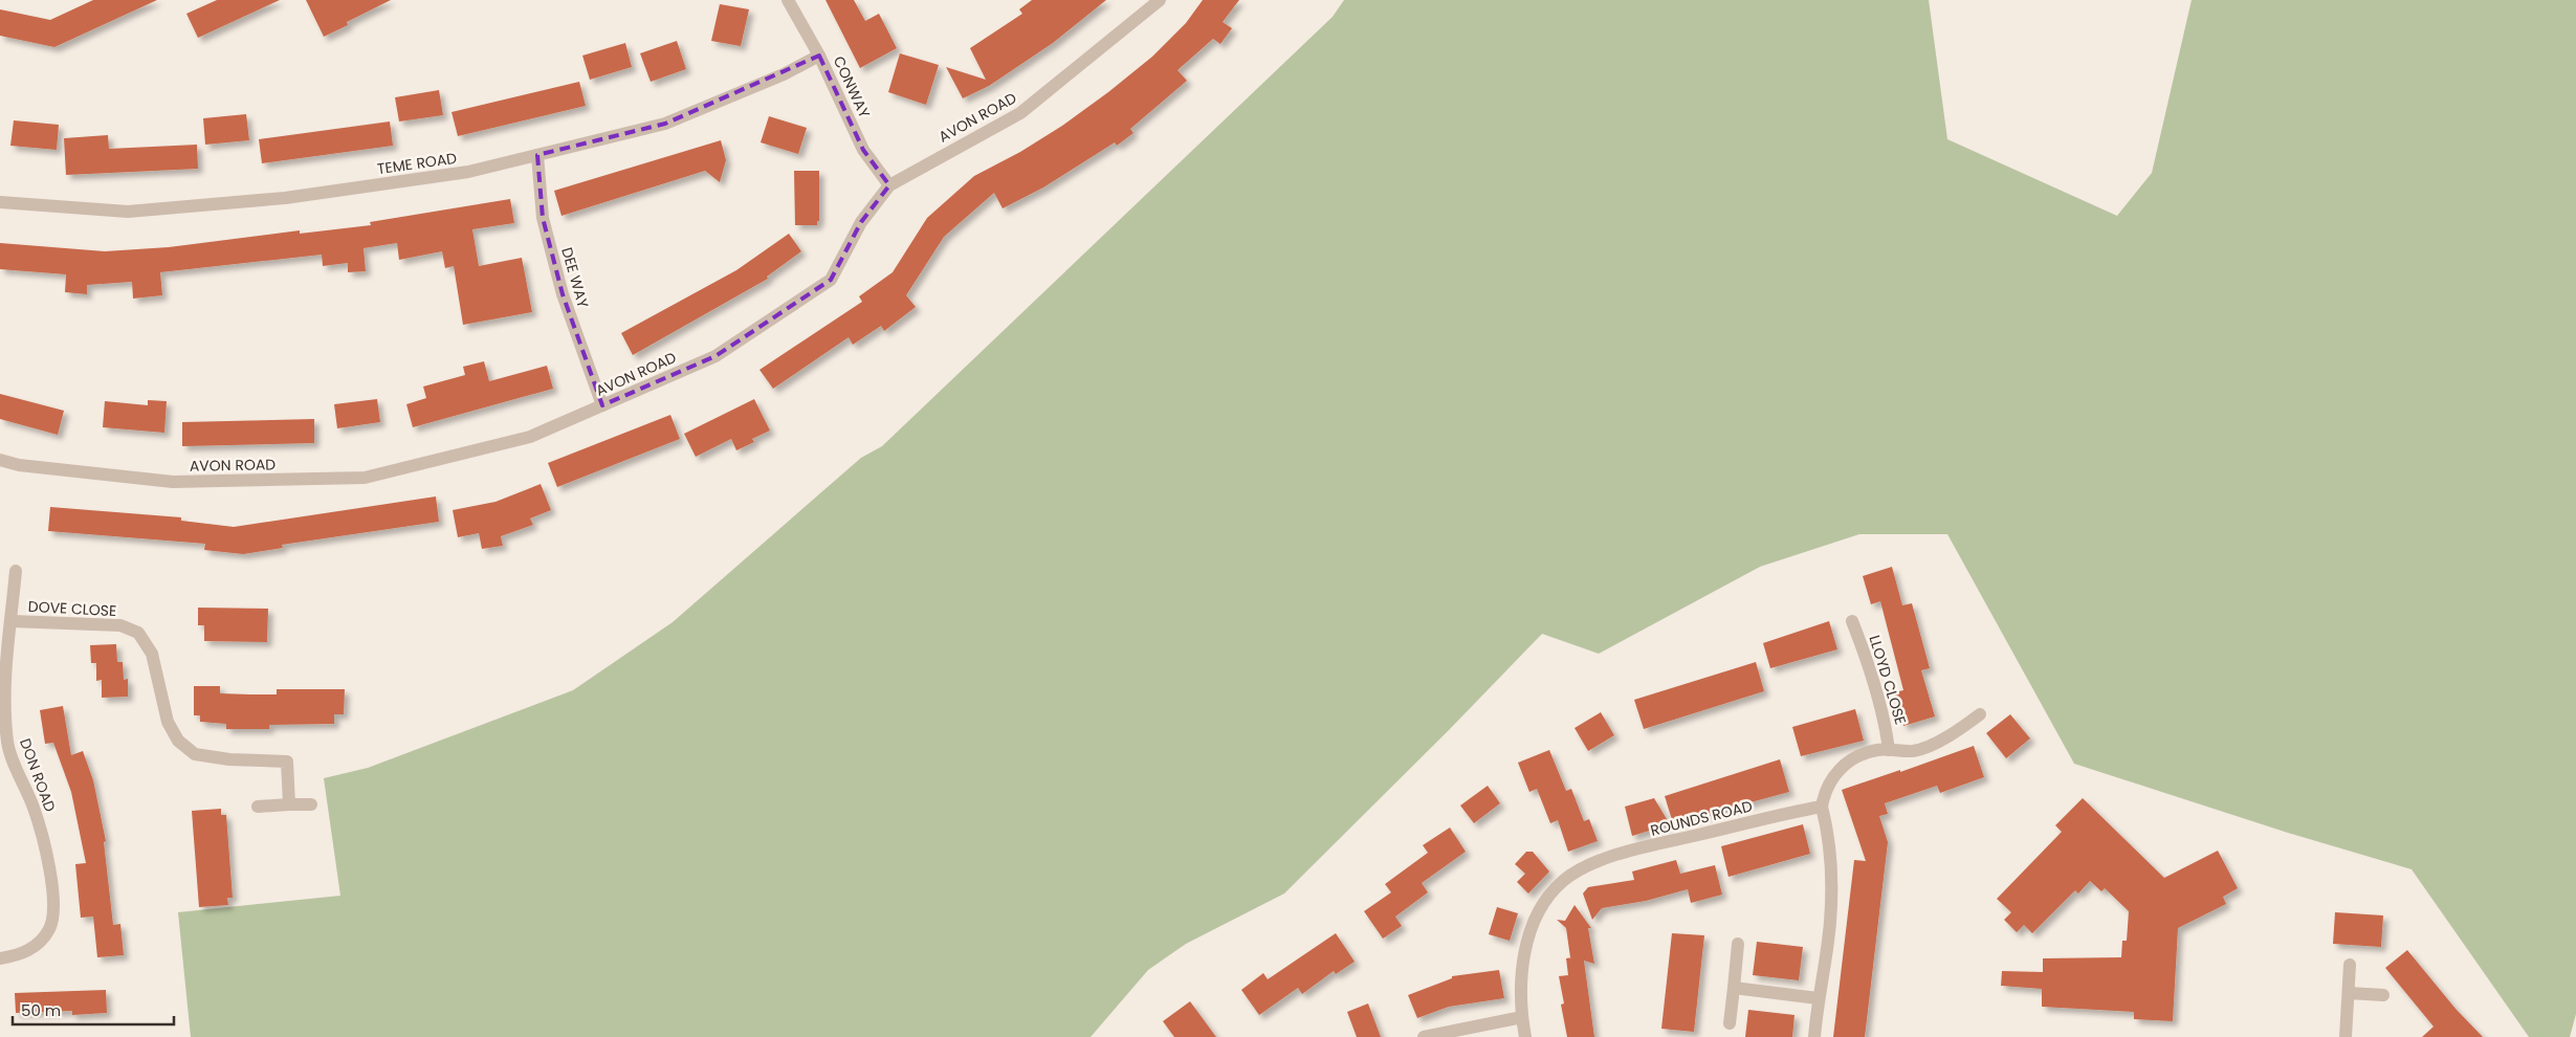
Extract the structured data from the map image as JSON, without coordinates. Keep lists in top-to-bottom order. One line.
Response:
{"streets":{"street":["CONWAY","AVON ROAD","TEME ROAD","DEE WAY","DOVE CLOSE","LLOYD CLOSE","DON ROAD","ROUNDS ROAD"]},"crossings":[["CONWAY","AVON ROAD"],["CONWAY","TEME ROAD"],["AVON ROAD","DEE WAY"],["TEME ROAD","DEE WAY"],["DOVE CLOSE","DON ROAD"]],"scale_bar":"50 m"}
